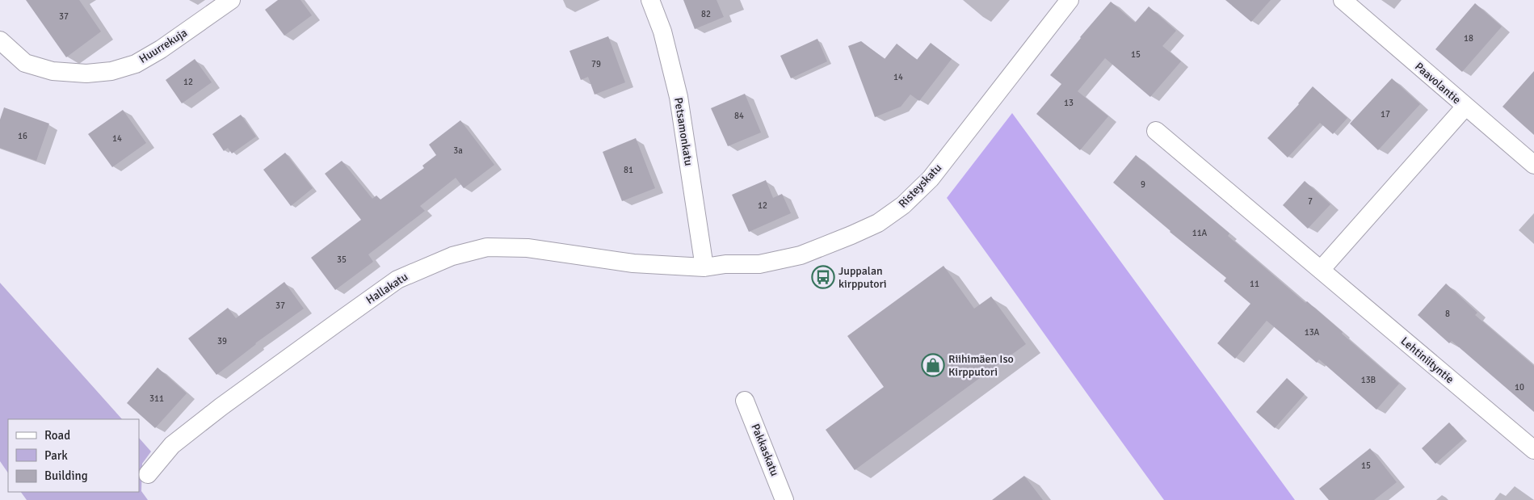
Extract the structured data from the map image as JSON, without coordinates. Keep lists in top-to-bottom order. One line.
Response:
{"streets":{"street":["Huurrekuja","Paavolantie","Petsamonkatu","Risteyskatu","Hallakatu","Lehtiniityntie","Pakkaskatu"]},"crossings":[["Petsamonkatu","Risteyskatu"],["Petsamonkatu","Hallakatu"],["Risteyskatu","Hallakatu"]],"places":{"bus stop":["Juppalan kirpputori"],"shop":["Riihimäen Iso Kirpputori"]},"house_numbers":["82","37","18","15","79","14","12","13","17","84","16","14","3a","81","9","7","12","11A","35","11","37","8","13A","39","13B","10","311","15"],"legend":["Road","Park","Building"]}
